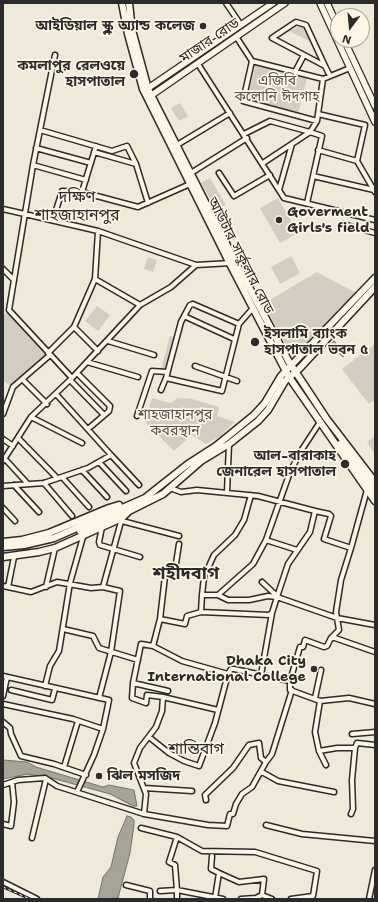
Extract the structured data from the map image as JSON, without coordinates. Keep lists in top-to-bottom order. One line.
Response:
{"streets":{"main road":["মাজার রোড","আউটার সার্কুলার রোড"]},"crossings":[["মাজার রোড","আউটার সার্কুলার রোড"]],"districts":["দক্ষিণ শাহজাহানপুর","শহীদবাগ","শান্তিবাগ"],"parks":["এজিবি কলোনি ঈদগাহ","শাহজাহানপুর কবরস্থান"],"places":["আইডিয়াল স্কুল অ্যান্ড কলেজ","কমলাপুর রেলওয়ে হাসপাতাল","Goverment Girls's field","ইসলামি ব্যাংক হাসপাতাল ভবন ৫","আল-বারাকাহ জেনারেল হাসপাতাল","Dhaka City International College","ঝিল মসজিদ"],"north":"bottom"}
